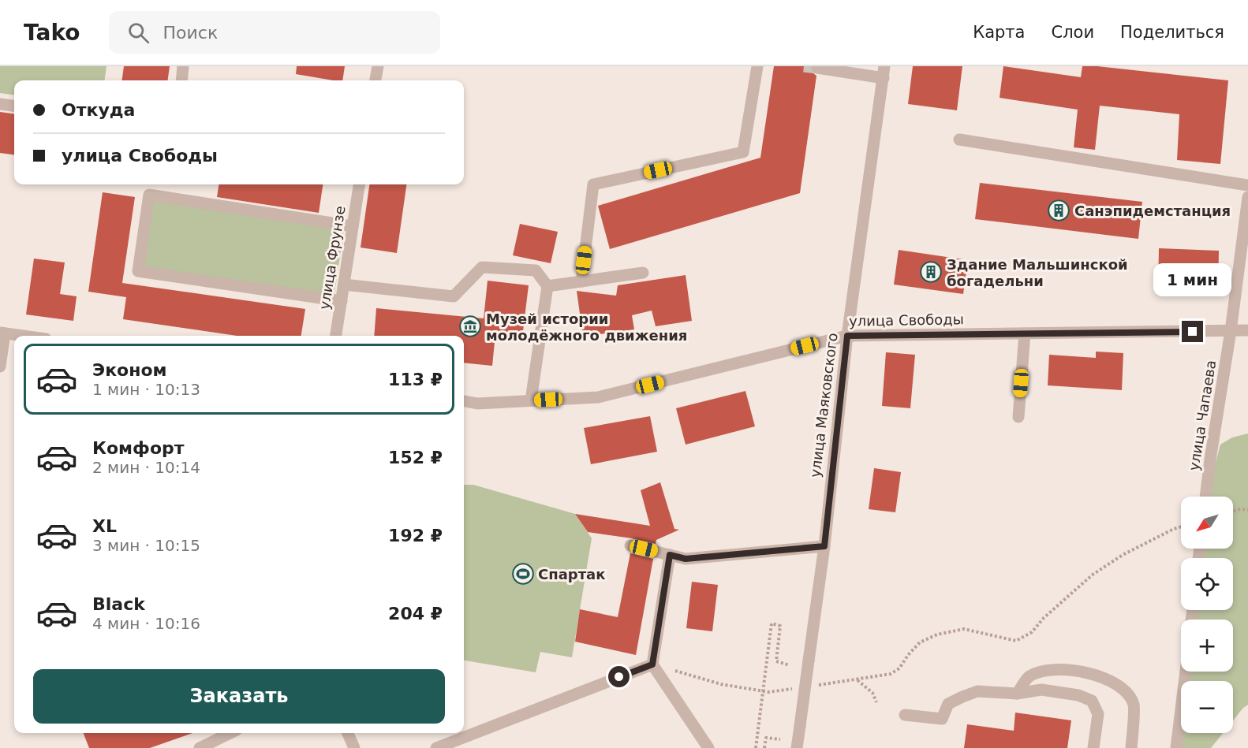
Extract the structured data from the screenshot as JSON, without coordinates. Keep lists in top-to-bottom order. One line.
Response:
{"streets":{"street":["улица Фрунзе","улица Свободы","улица Маяковского","улица Чапаева"]},"crossings":[["улица Свободы","улица Маяковского"],["улица Свободы","улица Чапаева"]],"places":{"building":["Санэпидемстанция","Здание Мальшинской богадельни"],"museum":["Музей истории молодёжного движения"],"sports":["Спартак"]},"north":"bottom left","page":{"header":"Tako","search":"Поиск","nav":["Карта","Слои","Поделиться"],"banner":["Откуда","улица Свободы"],"bubble":"1 мин","list":[{"name":"Эконом","note":"1 мин · 10:13","value":"113 ₽"},{"name":"Комфорт","note":"2 мин · 10:14","value":"152 ₽"},{"name":"XL","note":"3 мин · 10:15","value":"192 ₽"},{"name":"Black","note":"4 мин · 10:16","value":"204 ₽"}],"map_buttons":["+","−"],"buttons":"Заказать"}}
